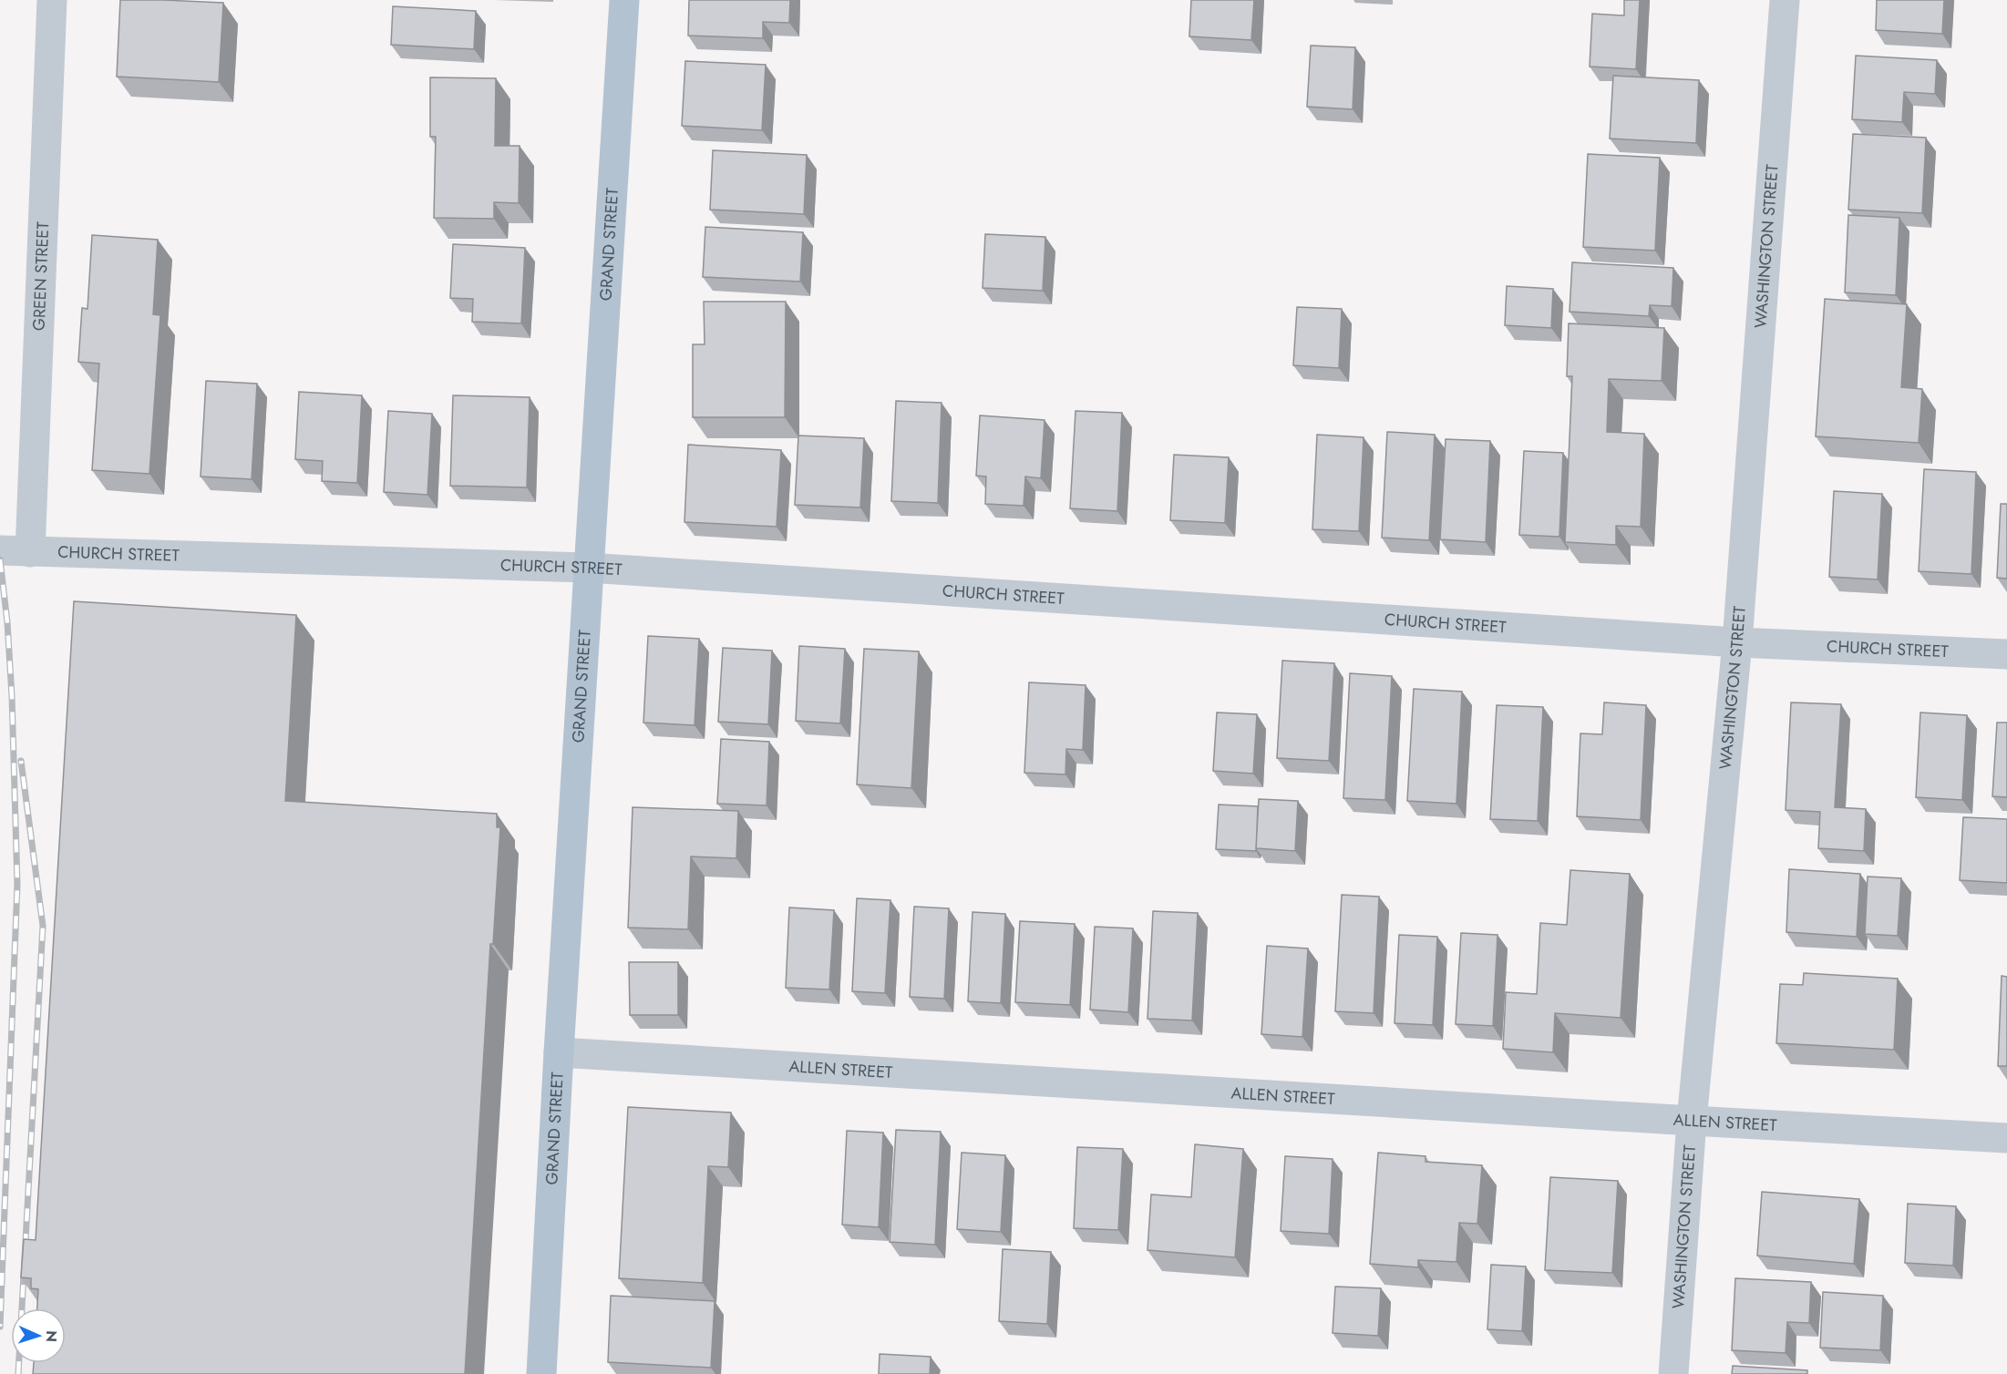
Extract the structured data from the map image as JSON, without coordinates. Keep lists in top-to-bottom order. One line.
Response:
{"streets":{"main road":["GRAND STREET"],"street":["WASHINGTON STREET","GREEN STREET","CHURCH STREET","ALLEN STREET"]},"crossings":[["GRAND STREET","CHURCH STREET"],["GRAND STREET","ALLEN STREET"],["WASHINGTON STREET","CHURCH STREET"],["WASHINGTON STREET","ALLEN STREET"],["GREEN STREET","CHURCH STREET"]],"north":"right"}
